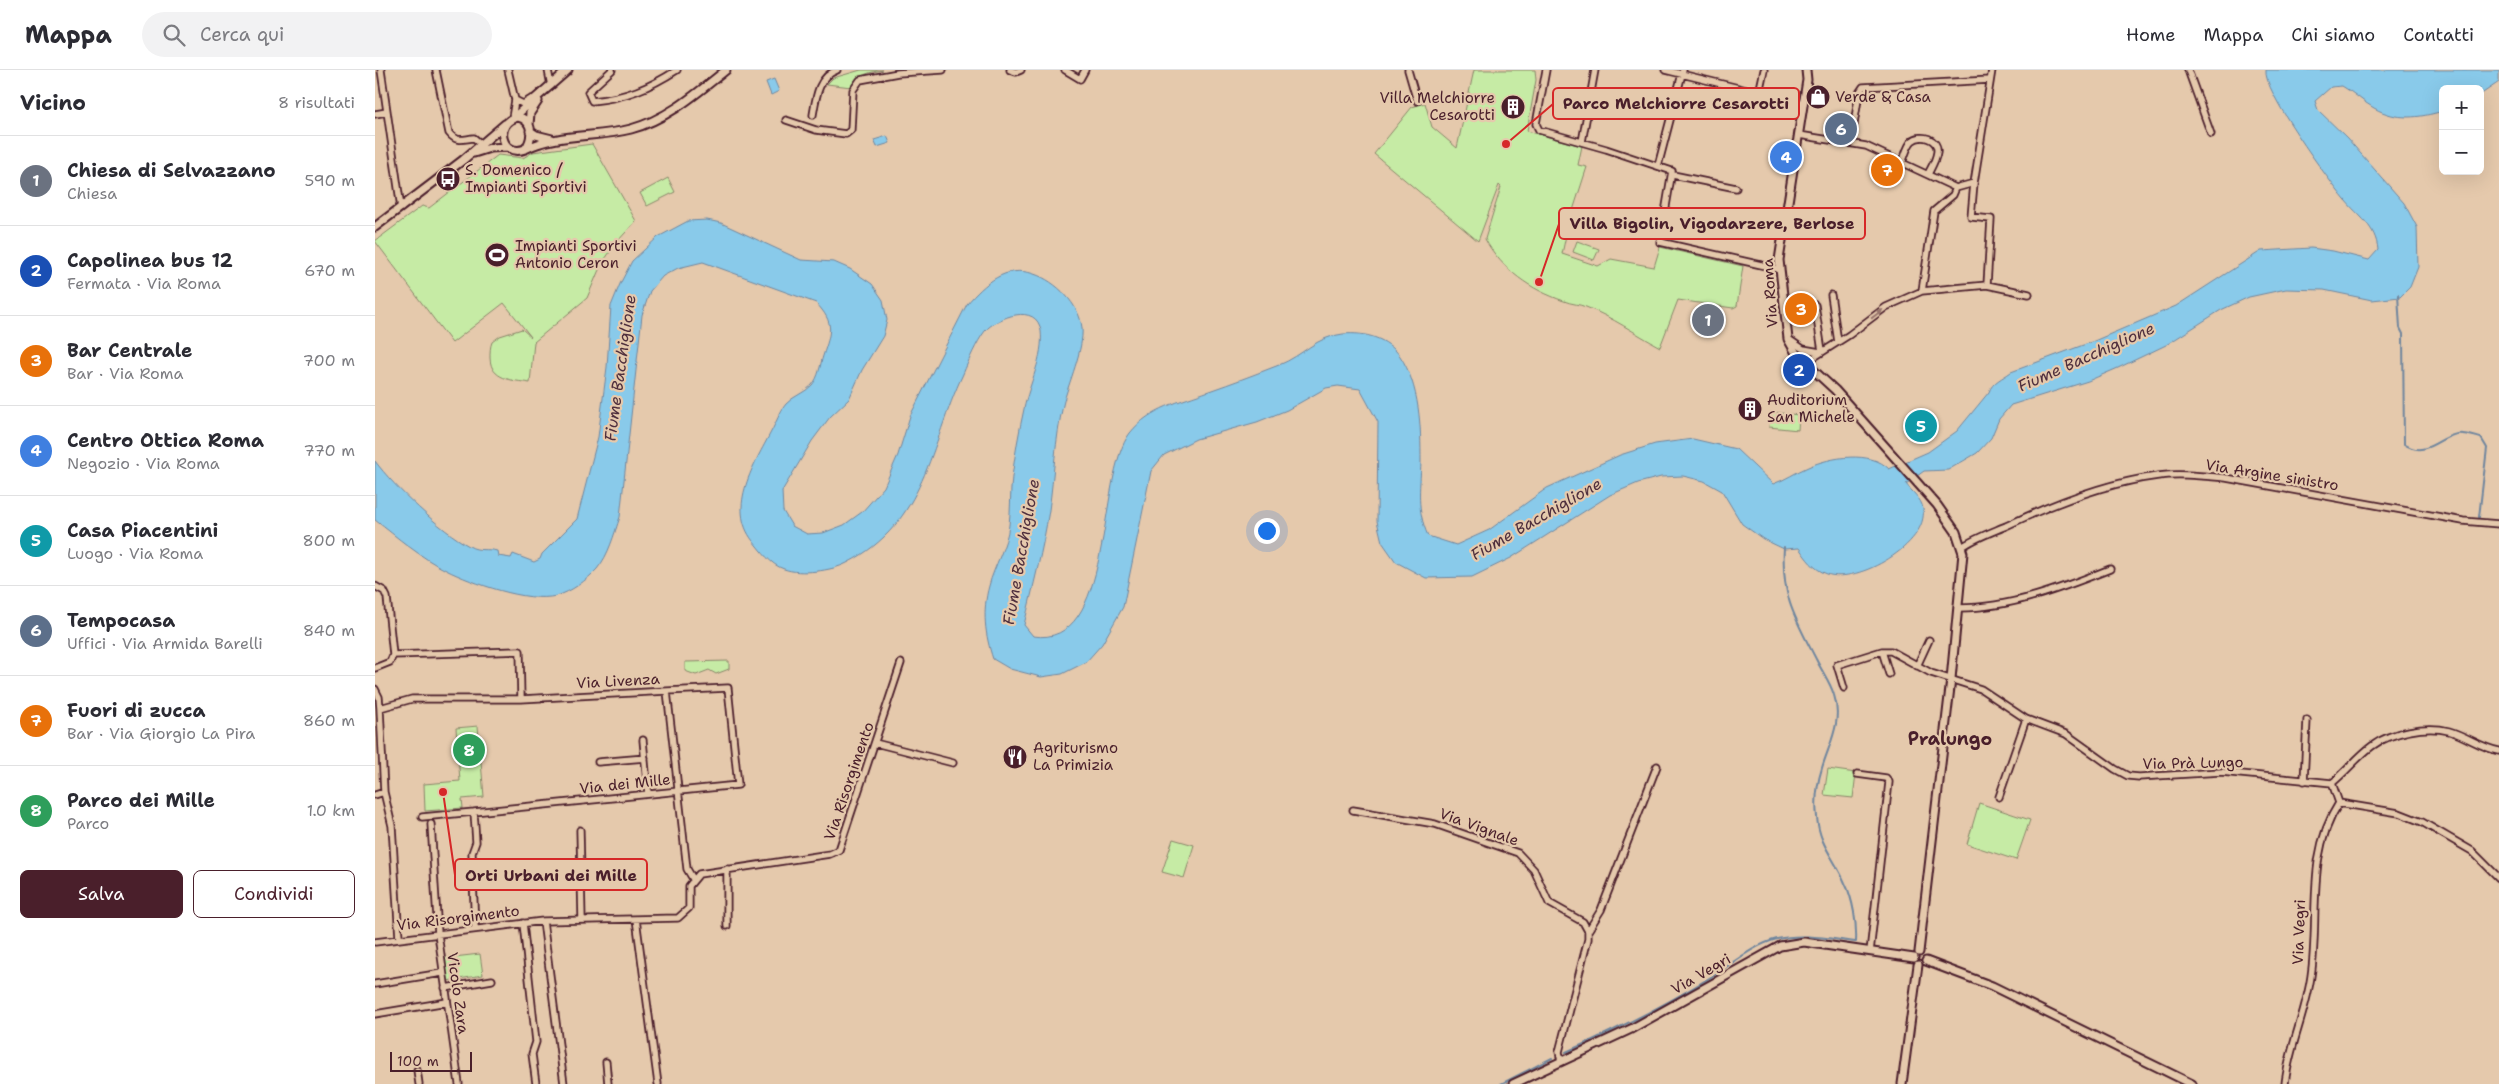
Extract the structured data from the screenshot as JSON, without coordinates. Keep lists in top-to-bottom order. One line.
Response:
{"streets":{"street":["Via Roma","Via Argine sinistro","Via Livenza","Via Prà Lungo","Via Risorgimento","Via dei Mille","Via Vignale","Via Vegri","Vicolo Zara"]},"crossings":[["Via Roma","Via Argine sinistro"],["Via Livenza","Via Risorgimento"],["Via Livenza","Via dei Mille"],["Via Risorgimento","Vicolo Zara"]],"districts":["Pralungo"],"water":["Fiume Bacchiglione"],"places":{"shop":["Verde & Casa"],"building":["Villa Melchiorre Cesarotti","Auditorium San Michele"],"other":["Parco Melchiorre Cesarotti","Villa Bigolin, Vigodarzere, Berlose","Orti Urbani dei Mille"],"bus stop":["S. Domenico / Impianti Sportivi"],"sports":["Impianti Sportivi Antonio Ceron"],"restaurant":["Agriturismo La Primizia"]},"scale_bar":"100 m","page":{"header":"Mappa","search":"Cerca qui","nav":["Home","Mappa","Chi siamo","Contatti"],"heading":["Vicino","8 risultati"],"map_buttons":["+","−"],"pins":["6","4","7","3","1","2","5","8"],"list":[{"mark":"1","name":"Chiesa di Selvazzano","note":"Chiesa","value":"590 m"},{"mark":"2","name":"Capolinea bus 12","note":"Fermata · Via Roma","value":"670 m"},{"mark":"3","name":"Bar Centrale","note":"Bar · Via Roma","value":"700 m"},{"mark":"4","name":"Centro Ottica Roma","note":"Negozio · Via Roma","value":"770 m"},{"mark":"5","name":"Casa Piacentini","note":"Luogo · Via Roma","value":"800 m"},{"mark":"6","name":"Tempocasa","note":"Uffici · Via Armida Barelli","value":"840 m"},{"mark":"7","name":"Fuori di zucca","note":"Bar · Via Giorgio La Pira","value":"860 m"},{"mark":"8","name":"Parco dei Mille","note":"Parco","value":"1.0 km"}],"buttons":["Salva","Condividi"],"scale":"100 m"}}
